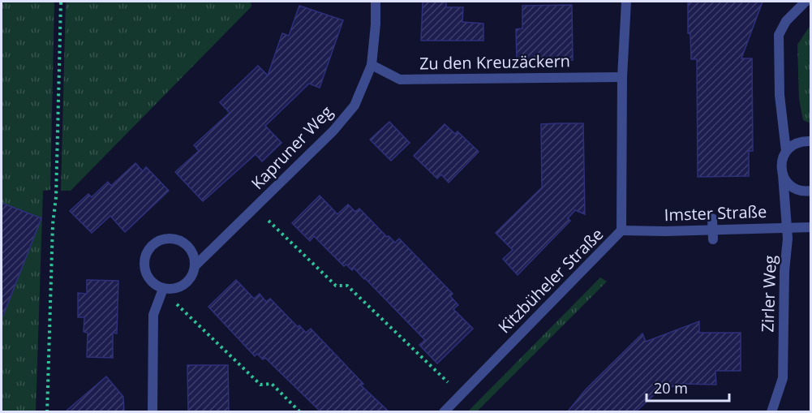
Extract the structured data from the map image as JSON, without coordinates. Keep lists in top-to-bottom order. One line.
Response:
{"streets":{"street":["Zu den Kreuzäckern","Kapruner Weg","Imster Straße","Kitzbüheler Straße","Zirler Weg"]},"crossings":[["Zu den Kreuzäckern","Kapruner Weg"],["Zu den Kreuzäckern","Kitzbüheler Straße"],["Imster Straße","Kitzbüheler Straße"],["Imster Straße","Zirler Weg"]],"scale_bar":"20 m"}
